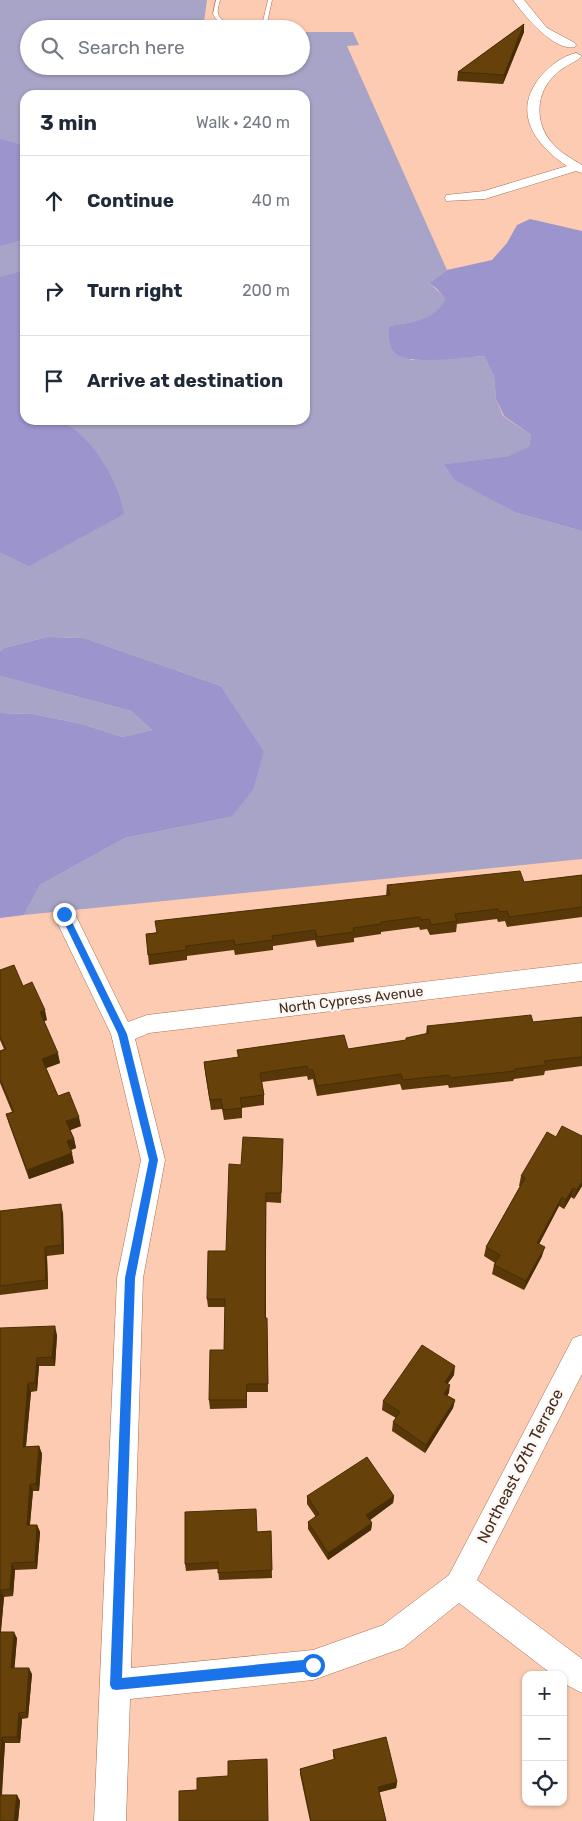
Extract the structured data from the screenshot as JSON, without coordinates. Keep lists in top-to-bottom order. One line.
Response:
{"streets":{"street":["North Cypress Avenue","Northeast 67th Terrace"]},"page":{"search":"Search here","heading":["3 min","Walk · 240 m"],"list":[["Continue","40 m"],["Turn right","200 m"],"Arrive at destination"],"map_buttons":["+","−"]}}
